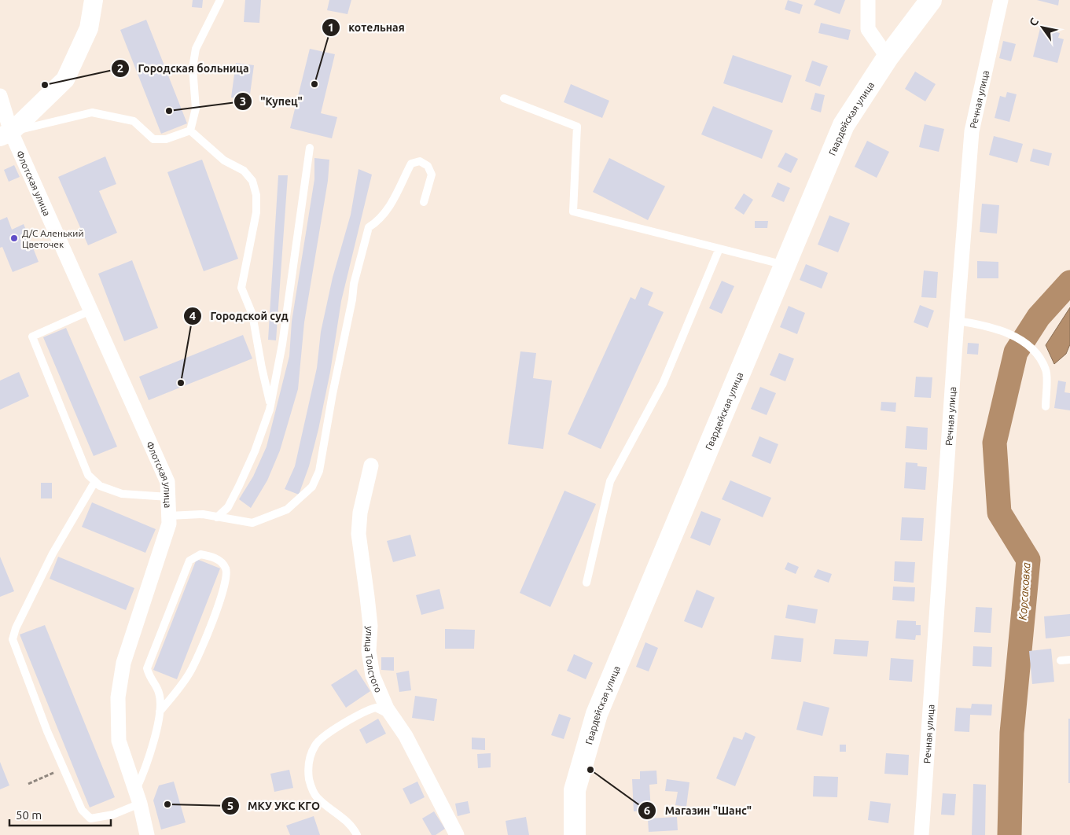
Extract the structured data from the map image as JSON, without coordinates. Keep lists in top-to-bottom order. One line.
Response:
{"streets":{"main road":["Гвардейская улица"],"street":["Речная улица","Флотская улица","улица Толстого"]},"water":["Корсаковка"],"places":["котельная","Городская больница","\"Купец\"","Д/С Аленький Цветочек","Городской суд","Магазин \"Шанс\"","МКУ УКС КГО"],"scale_bar":"50 m","north":"top left"}
